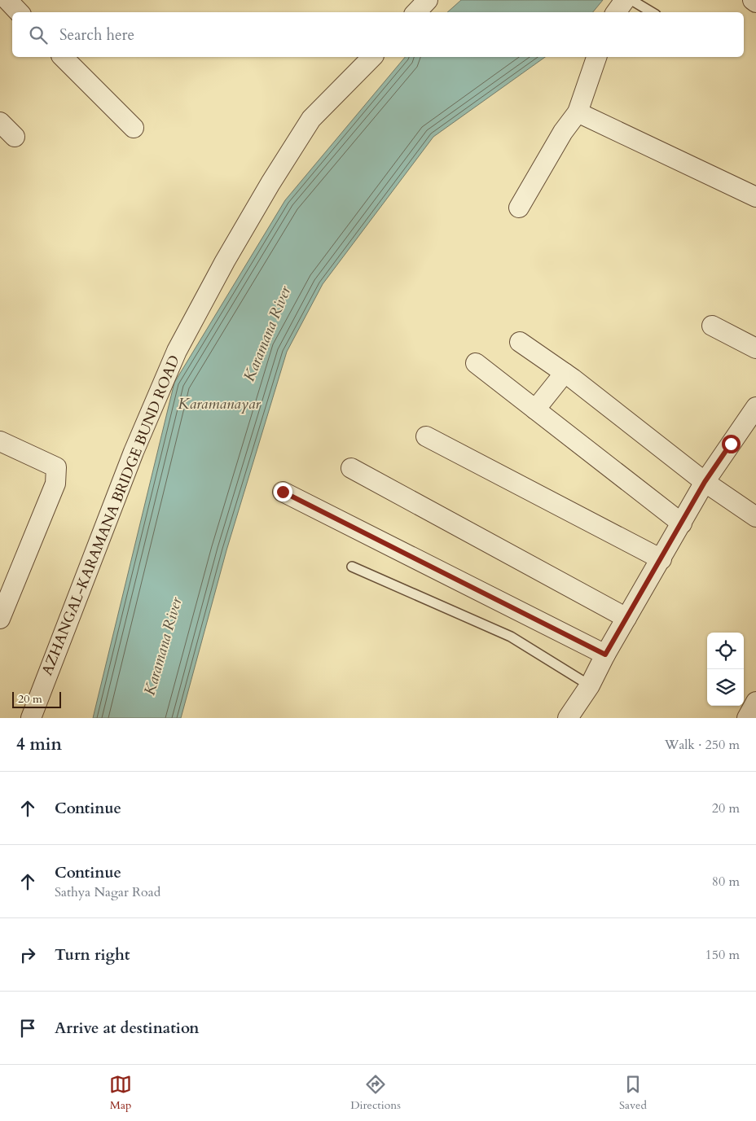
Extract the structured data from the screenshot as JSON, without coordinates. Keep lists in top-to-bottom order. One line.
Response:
{"streets":{"street":["AZHANGAL-KARAMANA BRIDGE BUND ROAD"]},"water":["Karamana River","Karamanayar"],"scale_bar":"20 m","page":{"search":"Search here","scale":"20 m","heading":["4 min","Walk · 250 m"],"list":[["Continue","20 m"],["Continue","Sathya Nagar Road","80 m"],["Turn right","150 m"],"Arrive at destination"],"nav":["Map","Directions","Saved"]}}
